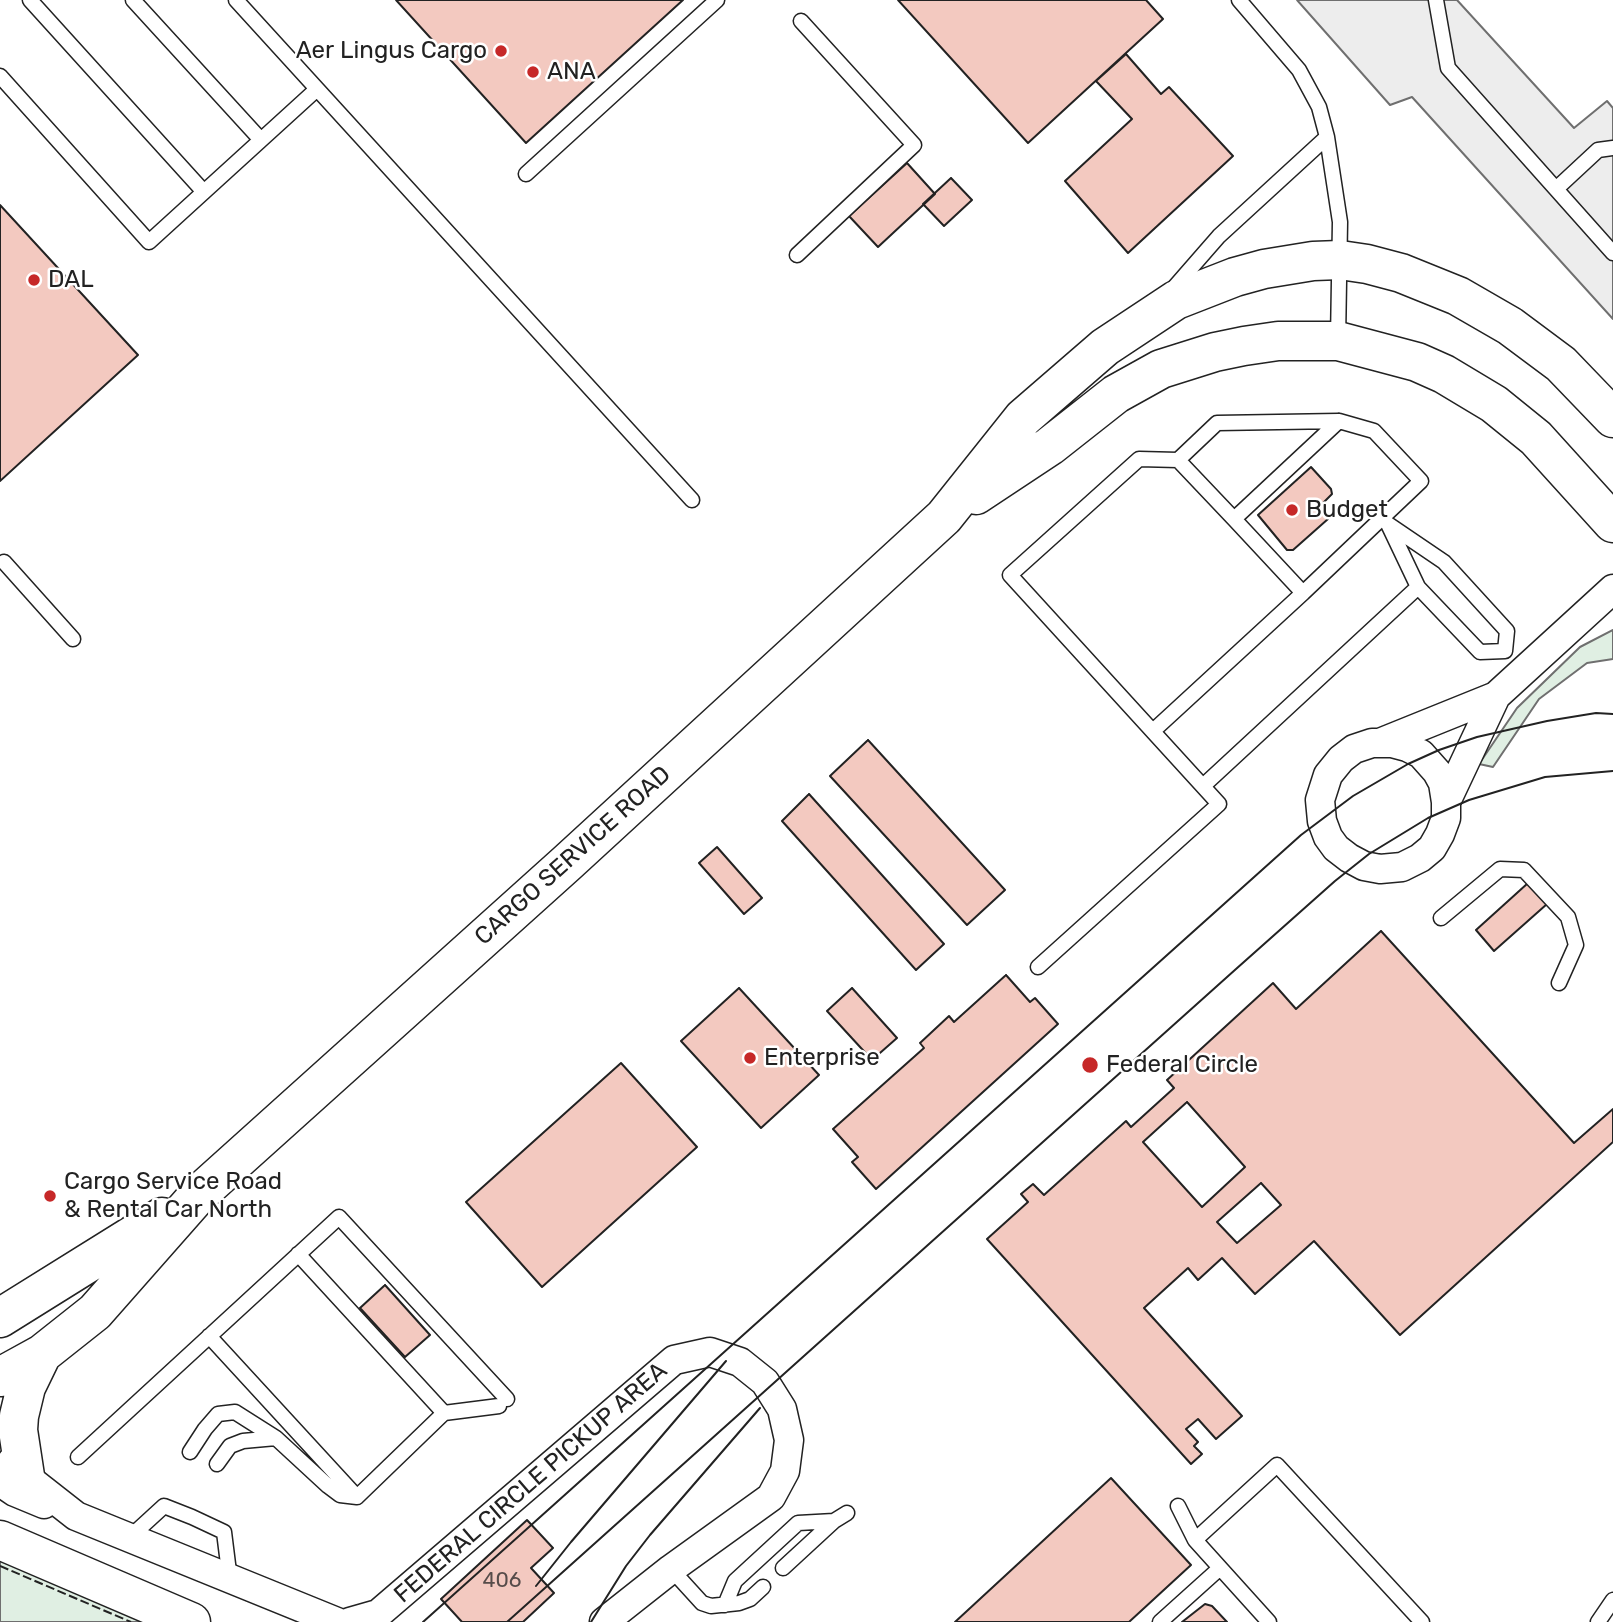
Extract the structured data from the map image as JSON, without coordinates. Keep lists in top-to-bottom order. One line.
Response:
{"streets":{"main road":["CARGO SERVICE ROAD"],"street":["FEDERAL CIRCLE PICKUP AREA"]},"places":["Aer Lingus Cargo","ANA","DAL","Budget","Enterprise","Federal Circle","Cargo Service Road & Rental Car North"],"house_numbers":["406"]}
